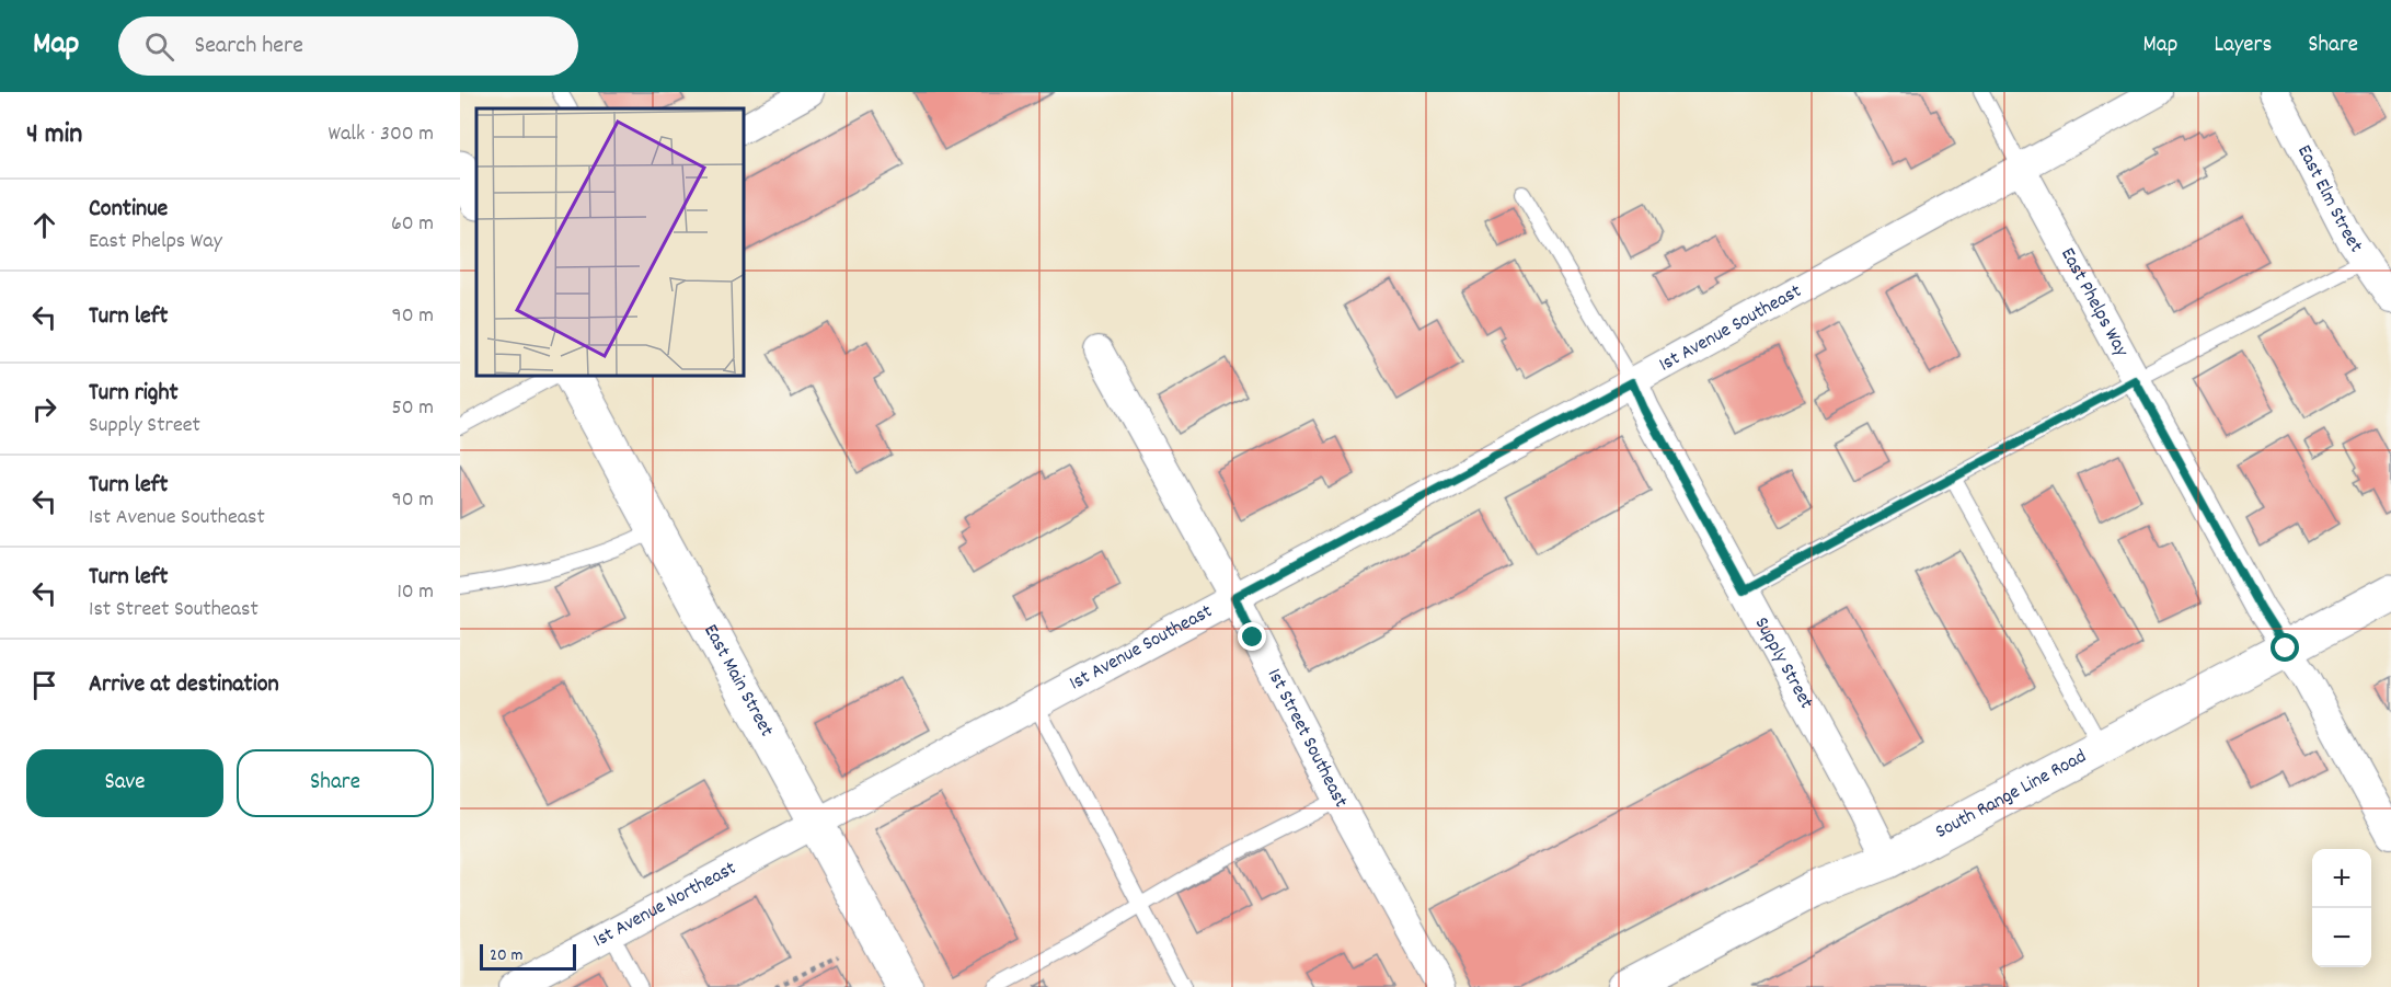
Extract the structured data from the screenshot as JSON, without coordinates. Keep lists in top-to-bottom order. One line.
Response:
{"streets":{"main road":["East Main Street","South Range Line Road"],"street":["East Elm Street","East Phelps Way","1st Avenue Southeast","Supply Street","1st Street Southeast","1st Avenue Northeast"]},"crossings":[["East Phelps Way","1st Avenue Southeast"],["East Phelps Way","South Range Line Road"],["1st Avenue Southeast","Supply Street"],["1st Avenue Southeast","East Main Street"],["1st Avenue Southeast","1st Street Southeast"],["1st Avenue Southeast","1st Avenue Northeast"],["Supply Street","South Range Line Road"],["East Main Street","1st Avenue Northeast"]],"scale_bar":"20 m","page":{"header":"Map","search":"Search here","nav":["Map","Layers","Share"],"heading":["4 min","Walk · 300 m"],"list":[["Continue","East Phelps Way","60 m"],["Turn left","90 m"],["Turn right","Supply Street","50 m"],["Turn left","1st Avenue Southeast","90 m"],["Turn left","1st Street Southeast","10 m"],"Arrive at destination"],"buttons":["Save","Share"],"map_buttons":["+","−"],"scale":"20 m"}}
